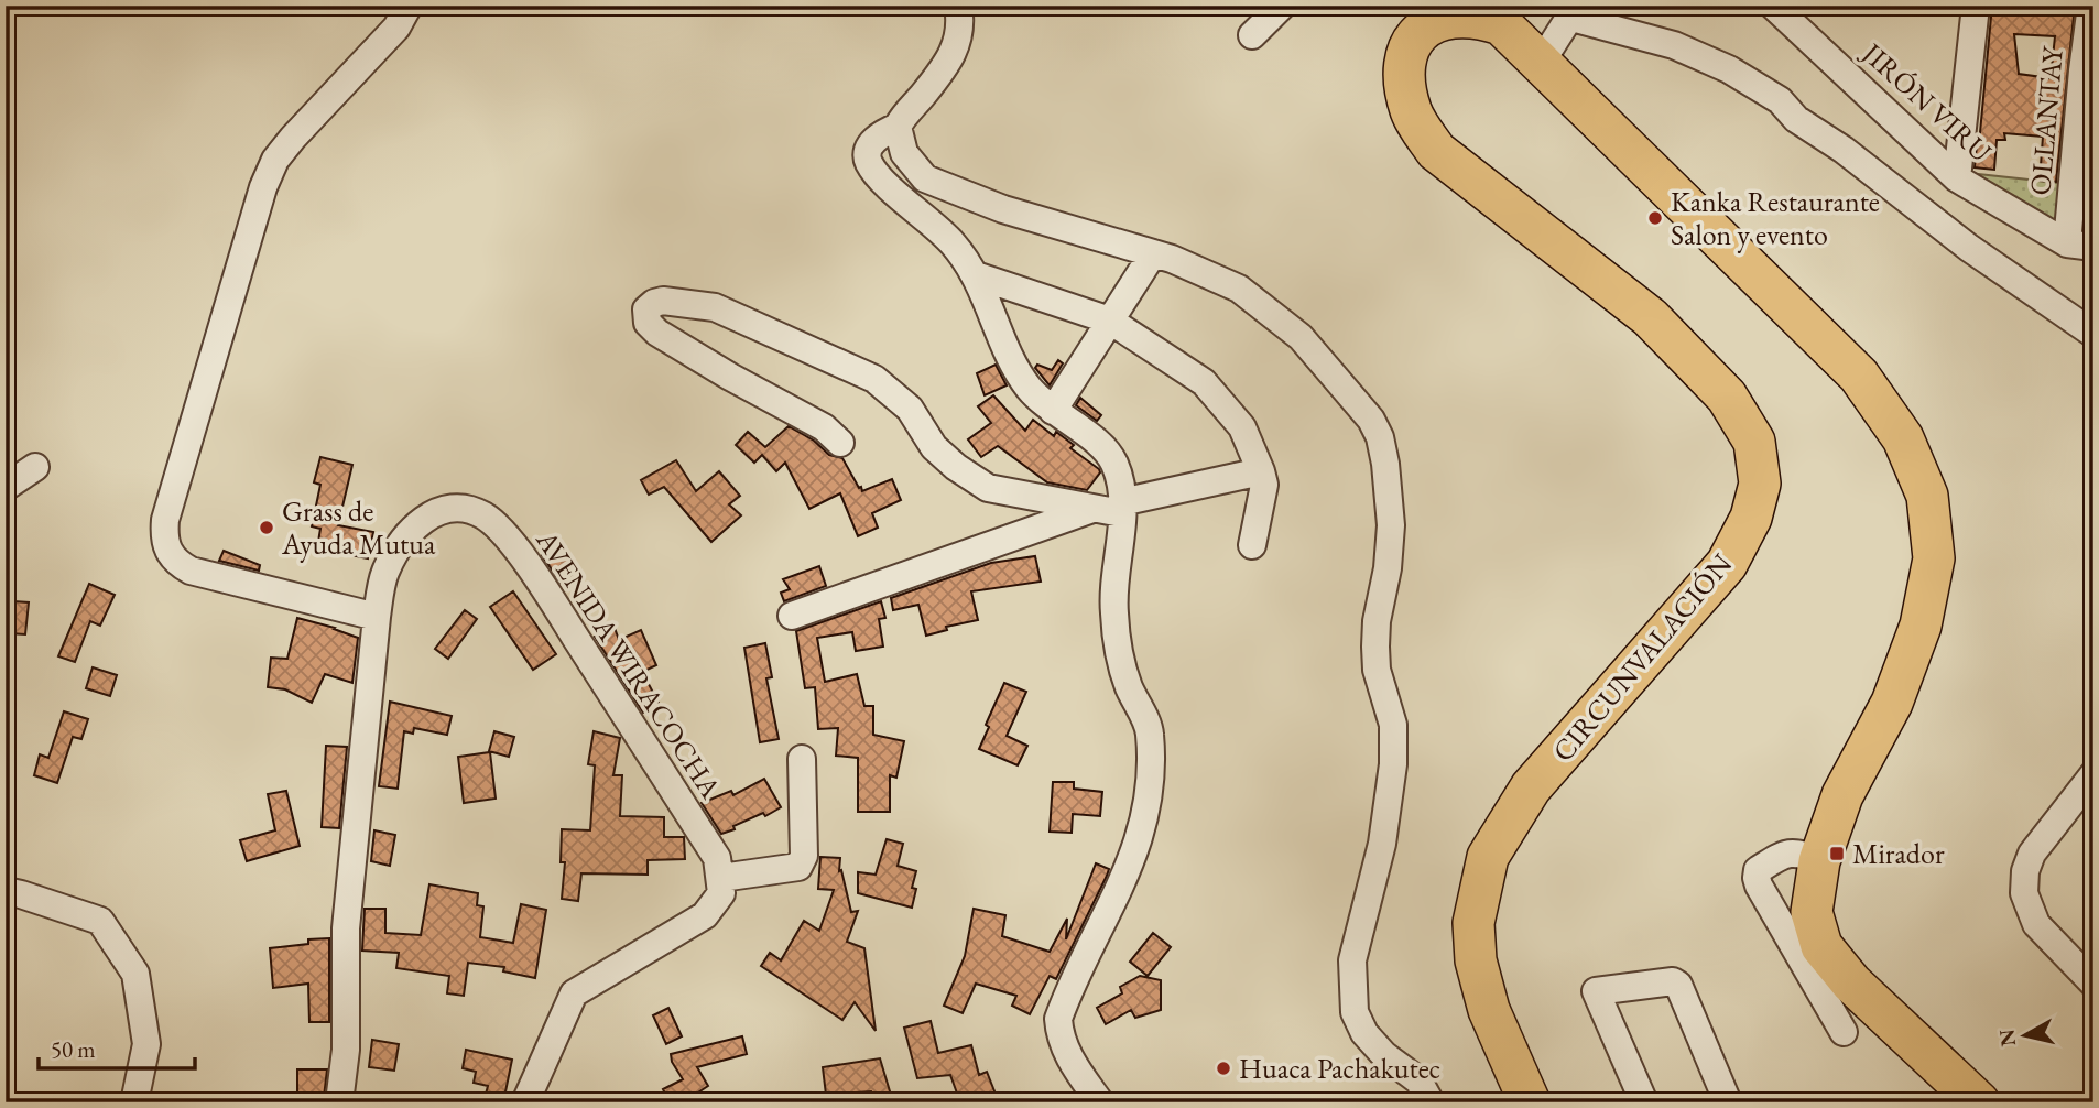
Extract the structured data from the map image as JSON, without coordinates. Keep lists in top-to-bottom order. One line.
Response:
{"streets":{"highway":["CIRCUNVALACIÓN"],"street":["JIRÓN VIRU","OLLANTAY","AVENIDA WIRACOCHA"]},"crossings":[["JIRÓN VIRU","OLLANTAY"]],"places":{"other":["Kanka Restaurante Salon y evento","Grass de Ayuda Mutua","Huaca Pachakutec"],"transit":["Mirador"]},"scale_bar":"50 m","north":"left"}
